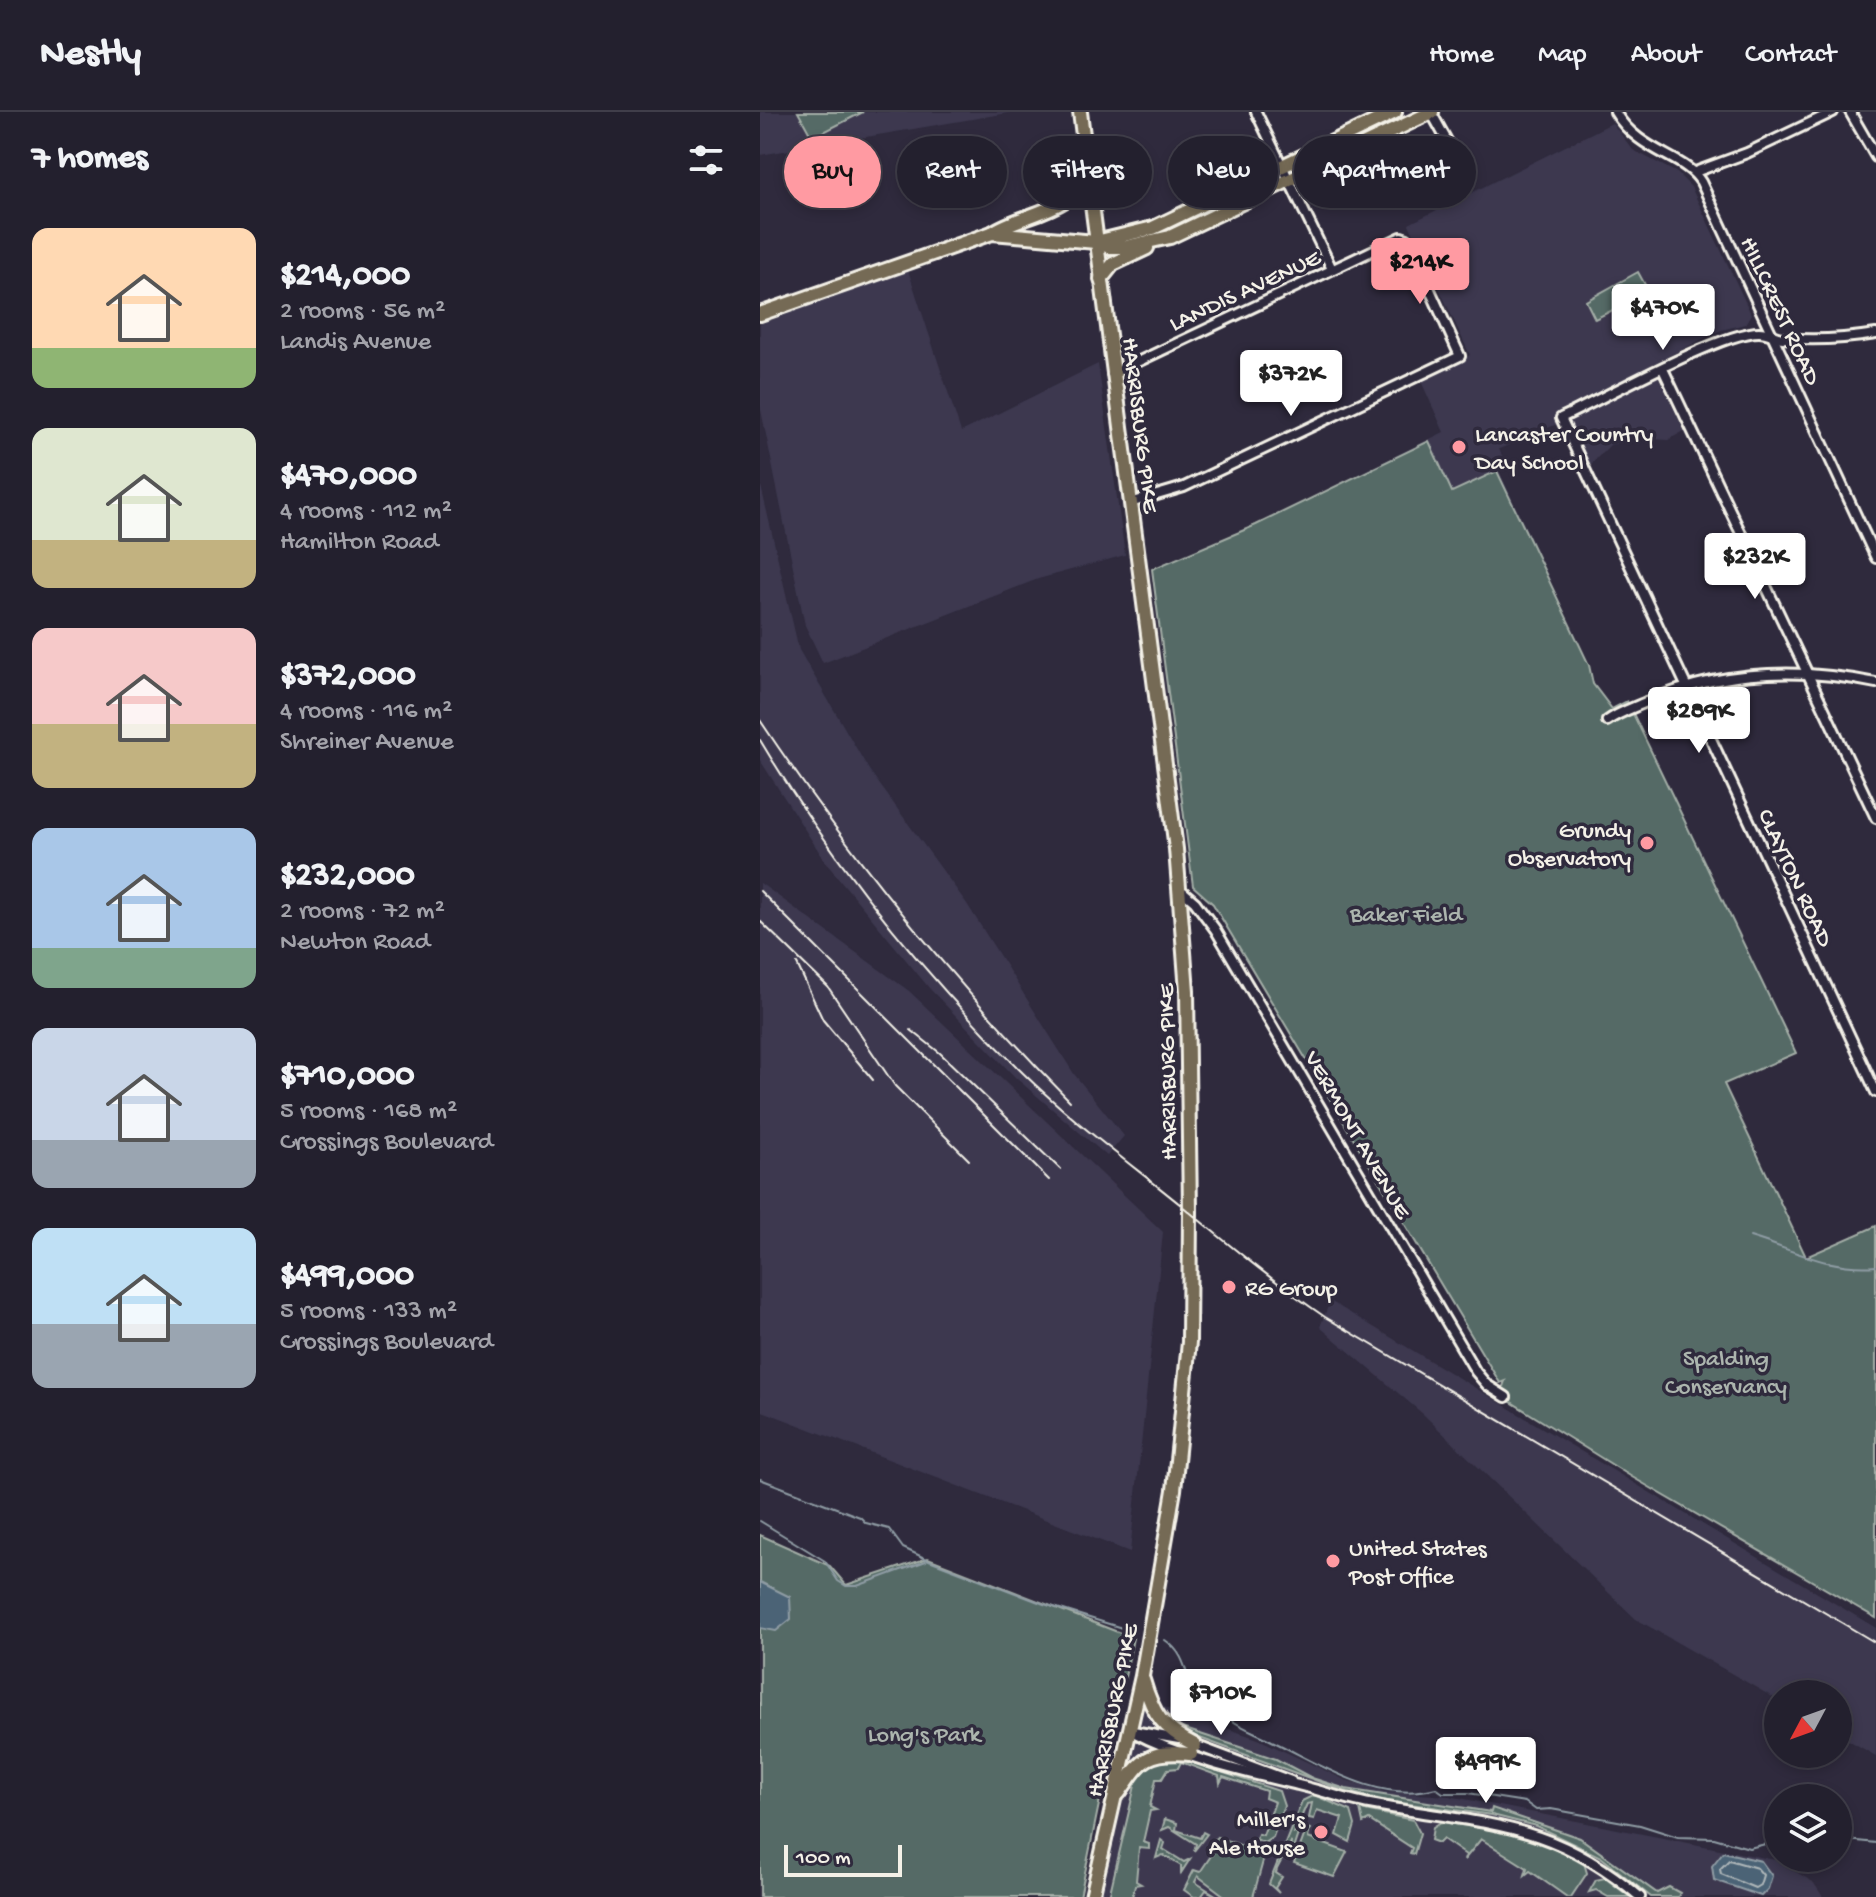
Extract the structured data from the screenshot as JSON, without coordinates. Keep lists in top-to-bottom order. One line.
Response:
{"streets":{"main road":["HARRISBURG PIKE"],"street":["LANDIS AVENUE","HILLCREST ROAD","CLAYTON ROAD","VERMONT AVENUE"]},"crossings":[["LANDIS AVENUE","HARRISBURG PIKE"],["HARRISBURG PIKE","VERMONT AVENUE"]],"parks":["Baker Field","Spalding Conservancy","Long's Park"],"places":["Lancaster Country Day School","Grundy Observatory","RG Group","United States Post Office","Miller's Ale House"],"scale_bar":"100 m","north":"bottom left","page":{"header":"Nestly","nav":["Home","Map","About","Contact"],"heading":"7 homes","chip":["Buy","Rent","Filters","New","Apartment"],"list":[{"name":"$214,000","note":"2 rooms · 56 m² · Landis Avenue"},{"name":"$470,000","note":"4 rooms · 112 m² · Hamilton Road"},{"name":"$372,000","note":"4 rooms · 116 m² · Shreiner Avenue"},{"name":"$232,000","note":"2 rooms · 72 m² · Newton Road"},{"name":"$710,000","note":"5 rooms · 168 m² · Crossings Boulevard"},{"name":"$499,000","note":"5 rooms · 133 m² · Crossings Boulevard"}],"price":["$214K","$470K","$372K","$232K","$289K","$710K","$499K"],"scale":"100 m"}}
